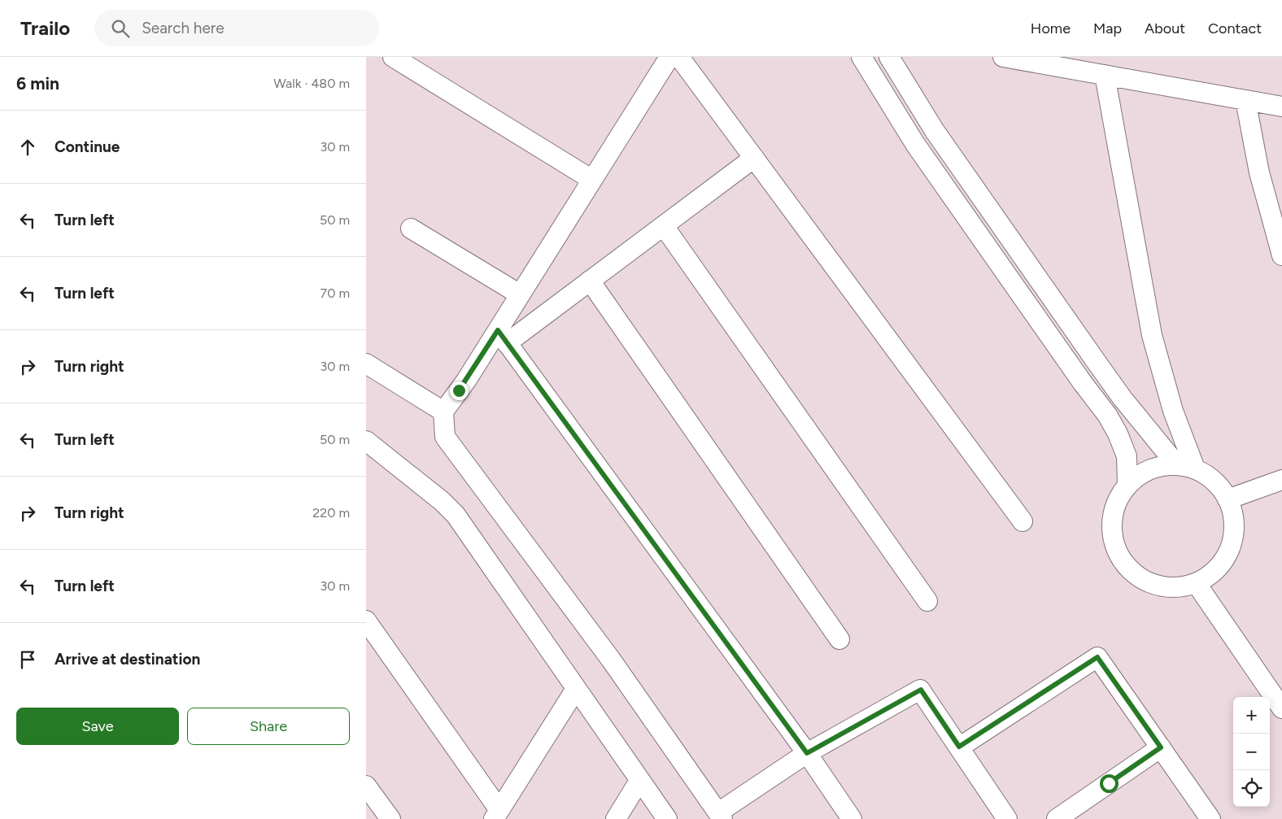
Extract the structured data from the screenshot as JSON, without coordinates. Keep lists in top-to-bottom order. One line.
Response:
{"page":{"header":"Trailo","search":"Search here","nav":["Home","Map","About","Contact"],"heading":["6 min","Walk · 480 m"],"list":[["Continue","30 m"],["Turn left","50 m"],["Turn left","70 m"],["Turn right","30 m"],["Turn left","50 m"],["Turn right","220 m"],["Turn left","30 m"],"Arrive at destination"],"buttons":["Save","Share"],"map_buttons":["+","−"]}}
